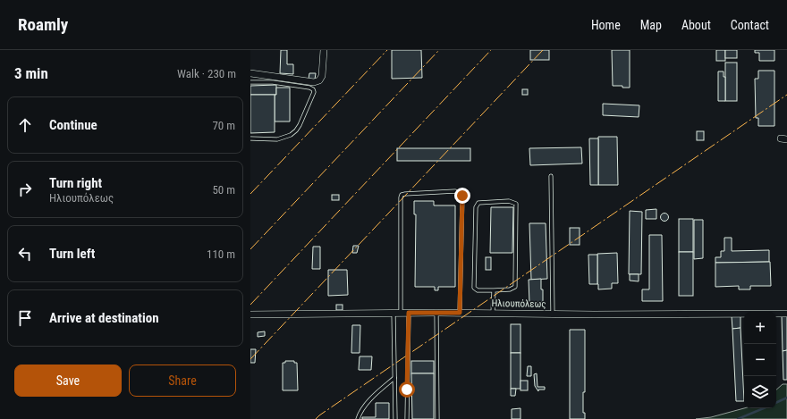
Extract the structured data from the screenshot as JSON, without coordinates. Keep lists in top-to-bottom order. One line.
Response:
{"streets":{"street":["Ηλιουπόλεως"]},"page":{"header":"Roamly","nav":["Home","Map","About","Contact"],"heading":["3 min","Walk · 230 m"],"list":[["Continue","70 m"],["Turn right","Ηλιουπόλεως","50 m"],["Turn left","110 m"],"Arrive at destination"],"map_buttons":["+","−"],"buttons":["Save","Share"]}}
